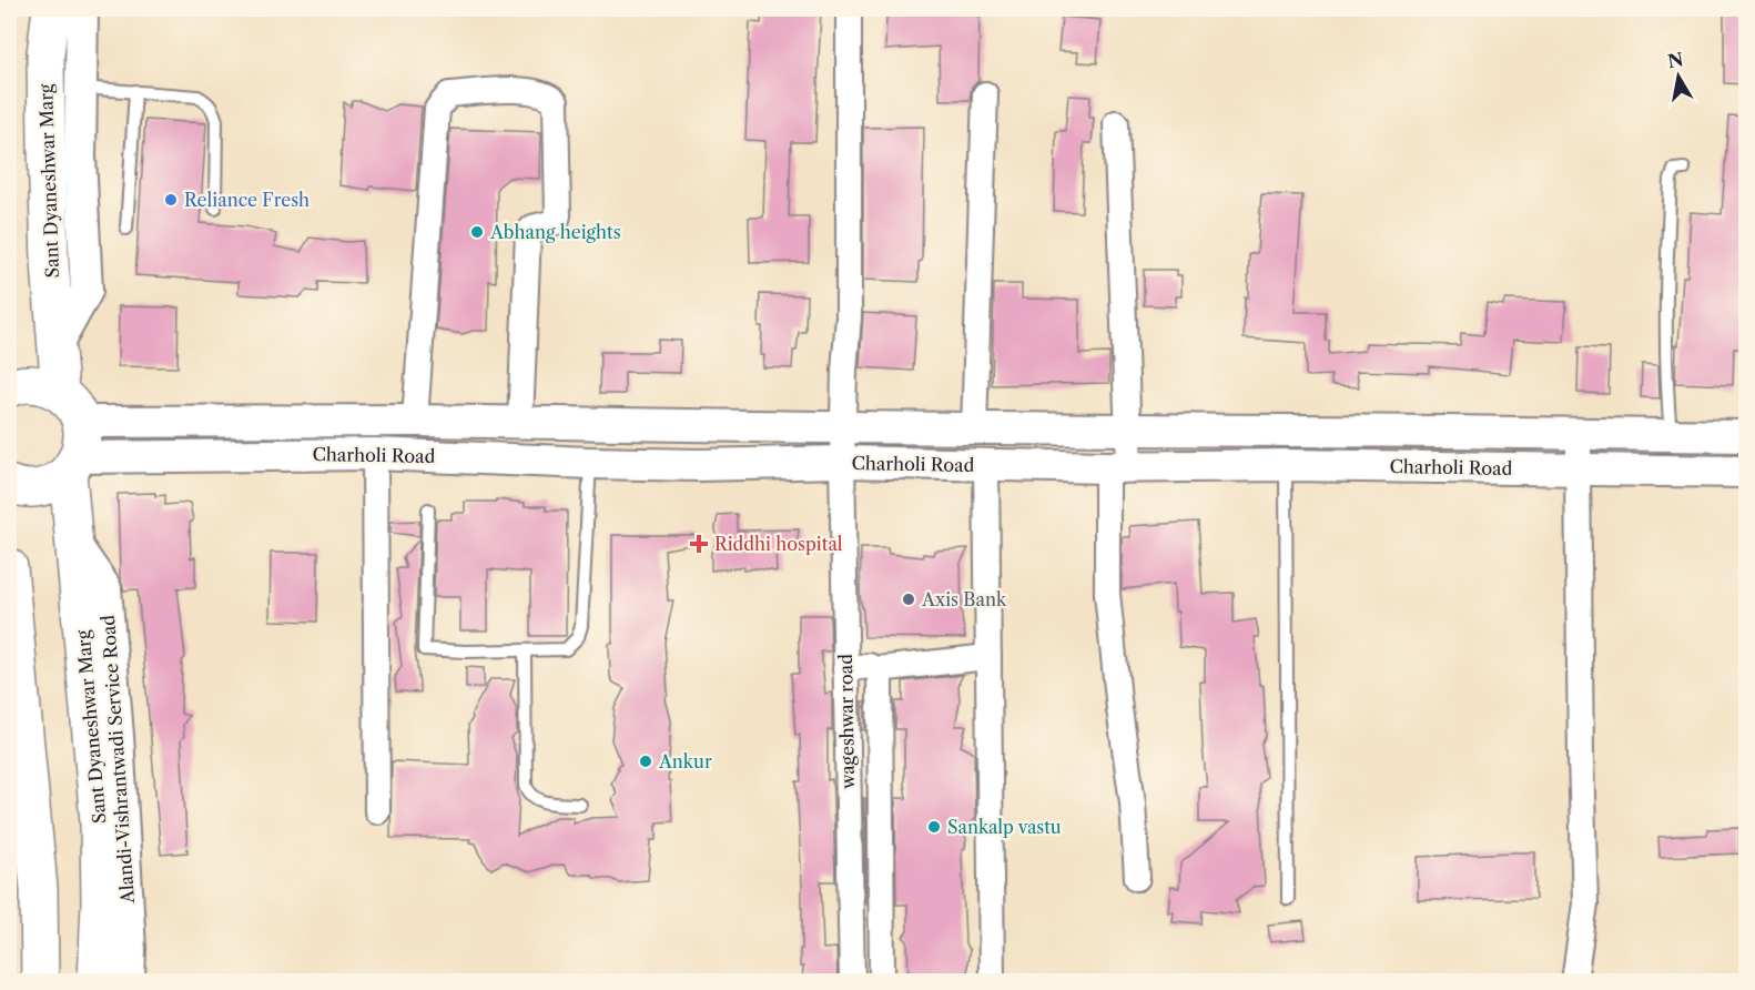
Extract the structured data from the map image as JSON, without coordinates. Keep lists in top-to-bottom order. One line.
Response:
{"streets":{"main road":["Sant Dyaneshwar Marg"],"street":["Charholi Road","wageshwar road","Alandi-Vishrantwadi Service Road"]},"crossings":[["Sant Dyaneshwar Marg","Charholi Road"],["Sant Dyaneshwar Marg","Alandi-Vishrantwadi Service Road"],["Charholi Road","wageshwar road"]],"places":{"other":["Reliance Fresh","Abhang heights","Axis Bank","Ankur","Sankalp vastu"],"health":["Riddhi hospital"]},"north":"top"}
